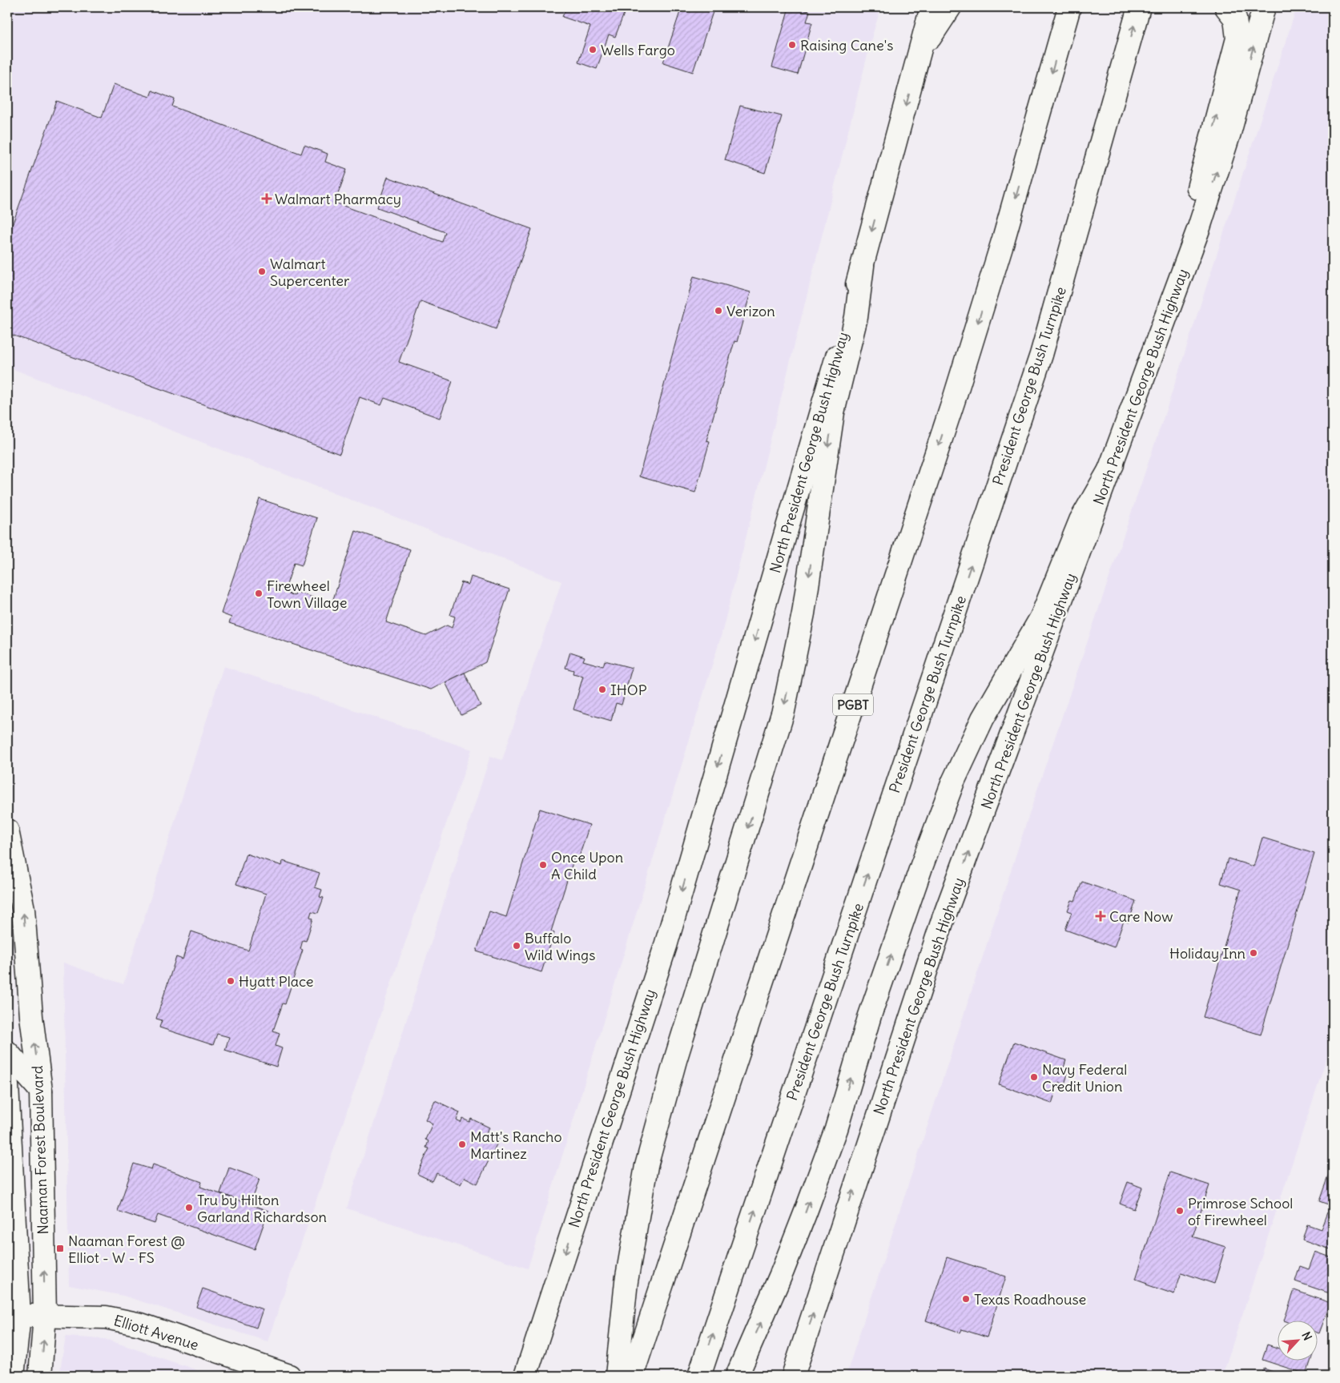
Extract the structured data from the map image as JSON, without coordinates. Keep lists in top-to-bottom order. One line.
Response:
{"streets":{"main road":["President George Bush Turnpike","North President George Bush Highway","PGBT","Naaman Forest Boulevard","Elliott Avenue"]},"crossings":[["Naaman Forest Boulevard","Elliott Avenue"]],"places":{"other":["Raising Cane's","Wells Fargo","Walmart Supercenter","Verizon","Firewheel Town Village","IHOP","Once Upon A Child","Buffalo Wild Wings","Holiday Inn","Hyatt Place","Navy Federal Credit Union","Matt's Rancho Martinez","Tru by Hilton Garland Richardson","Primrose School of Firewheel","Texas Roadhouse"],"health":["Walmart Pharmacy","Care Now"],"transit":["Naaman Forest @ Elliot - W - FS"]},"north":"top right"}
